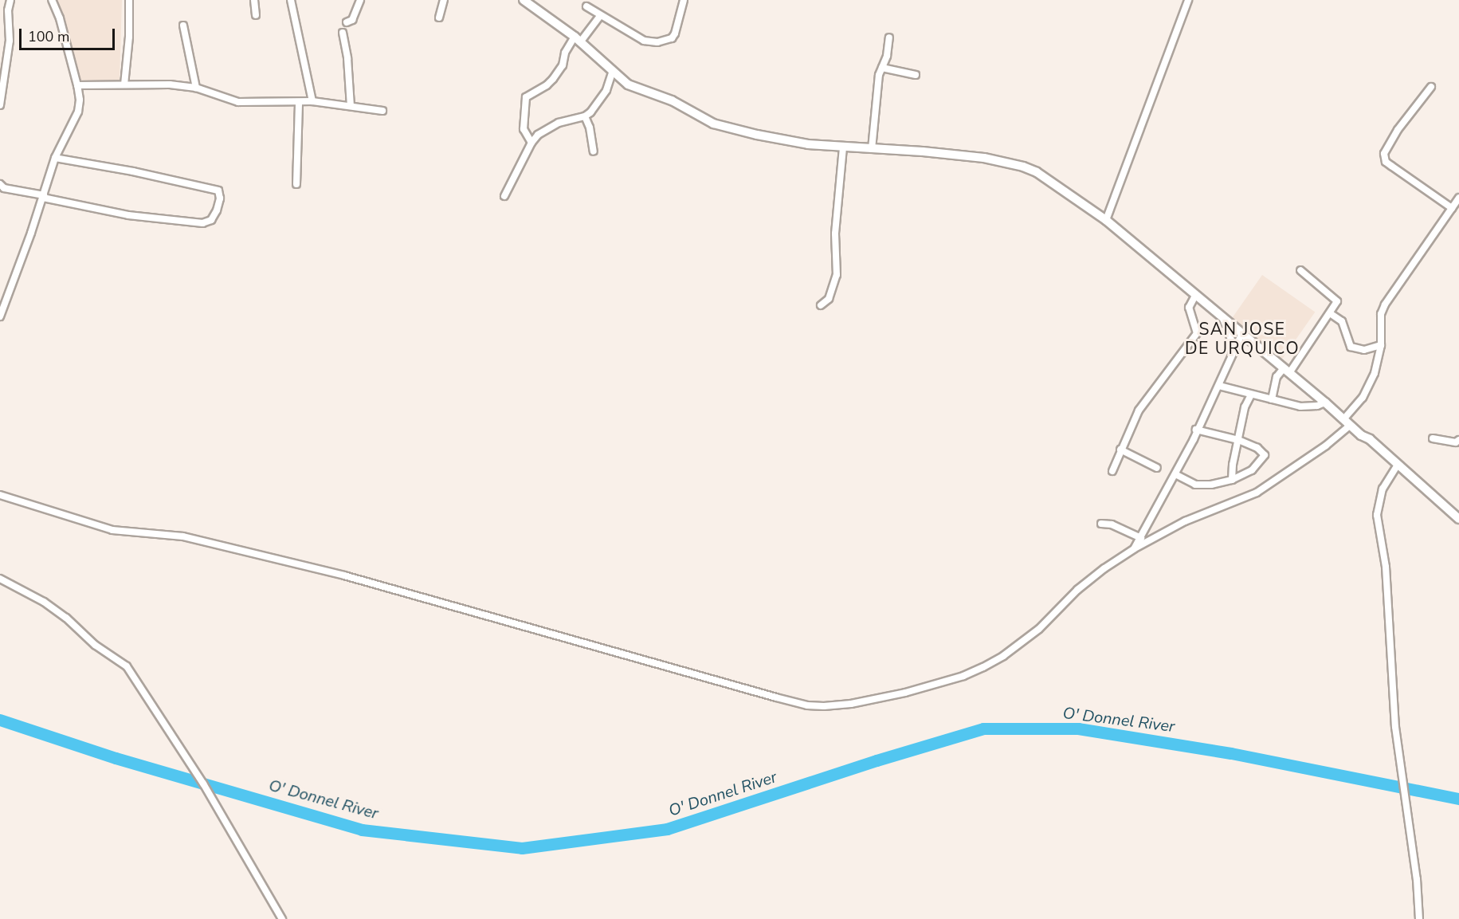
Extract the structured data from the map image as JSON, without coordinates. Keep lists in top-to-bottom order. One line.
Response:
{"districts":["SAN JOSE DE URQUICO"],"water":["O' Donnel River"],"scale_bar":"100 m"}
